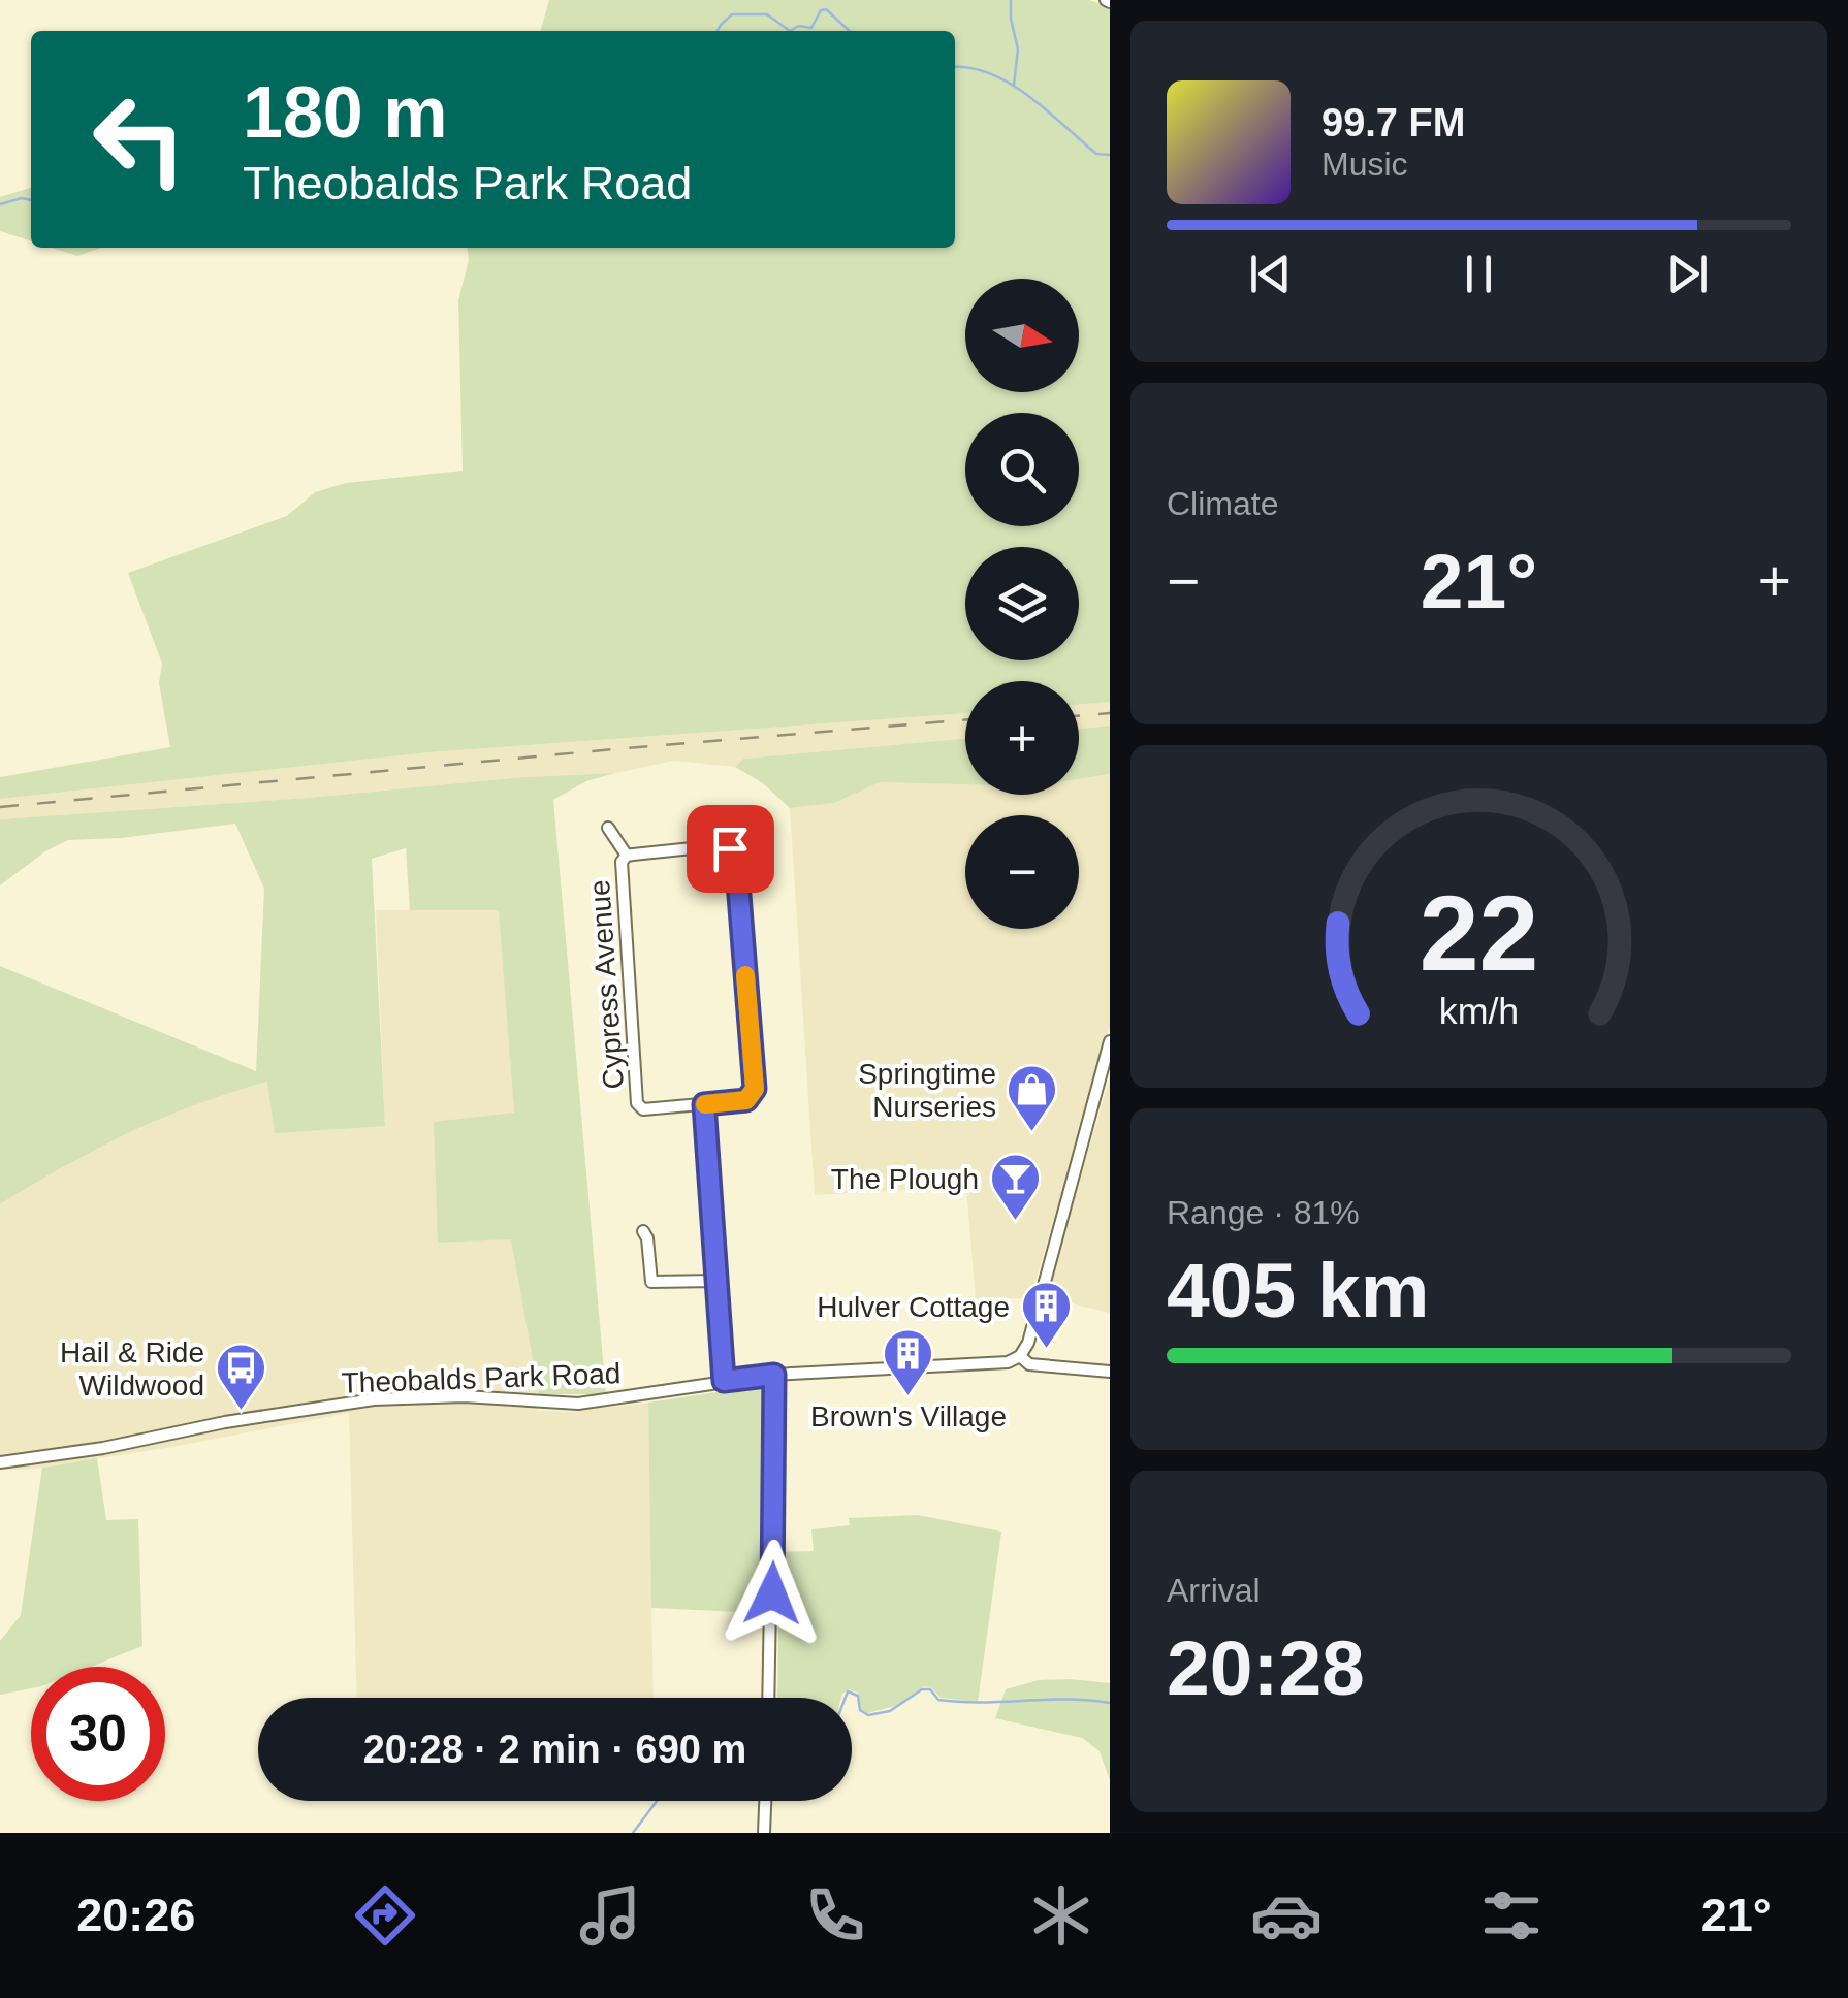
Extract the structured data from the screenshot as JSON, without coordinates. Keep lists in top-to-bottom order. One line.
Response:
{"streets":{"street":["Cypress Avenue","Theobalds Park Road"]},"places":{"shop":["Springtime Nurseries"],"bar":["The Plough"],"building":["Hulver Cottage","Brown's Village"],"bus stop":["Hail & Ride Wildwood"]},"north":"right","page":{"turn":["180 m","Theobalds Park Road"],"song":["99.7 FM","Music"],"map_buttons":["+","−"],"tile":["Climate",["Range · 81%","405 km"],["Arrival","20:28"]],"heat":["−","21°","+"],"limit":"30","trip":"20:28 · 2 min · 690 m","tabs":["20:26","21°"],"gauge":["22","km/h"]}}
